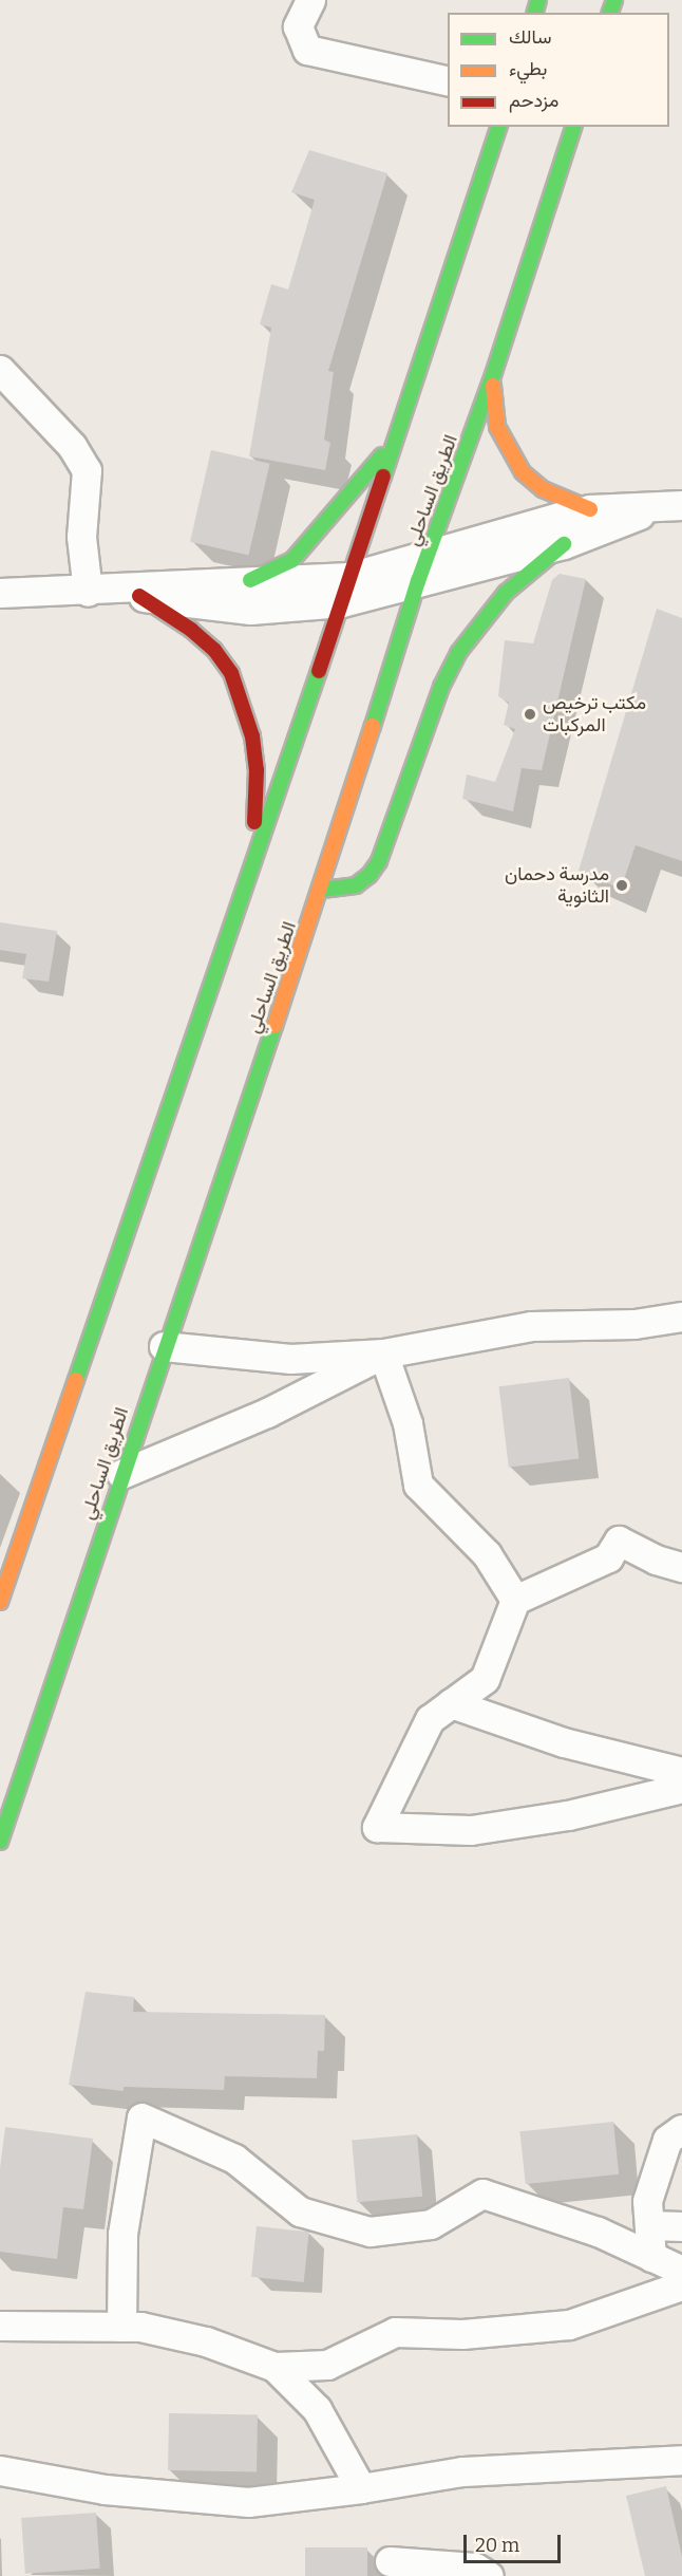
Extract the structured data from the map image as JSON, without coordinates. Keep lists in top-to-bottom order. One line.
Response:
{"streets":{"highway":["الطريق الساحلي"]},"places":["مكتب ترخيص المركبات","مدرسة دحمان الثانوية"],"legend":["سالك","بطيء","مزدحم"],"scale_bar":"20 m"}
